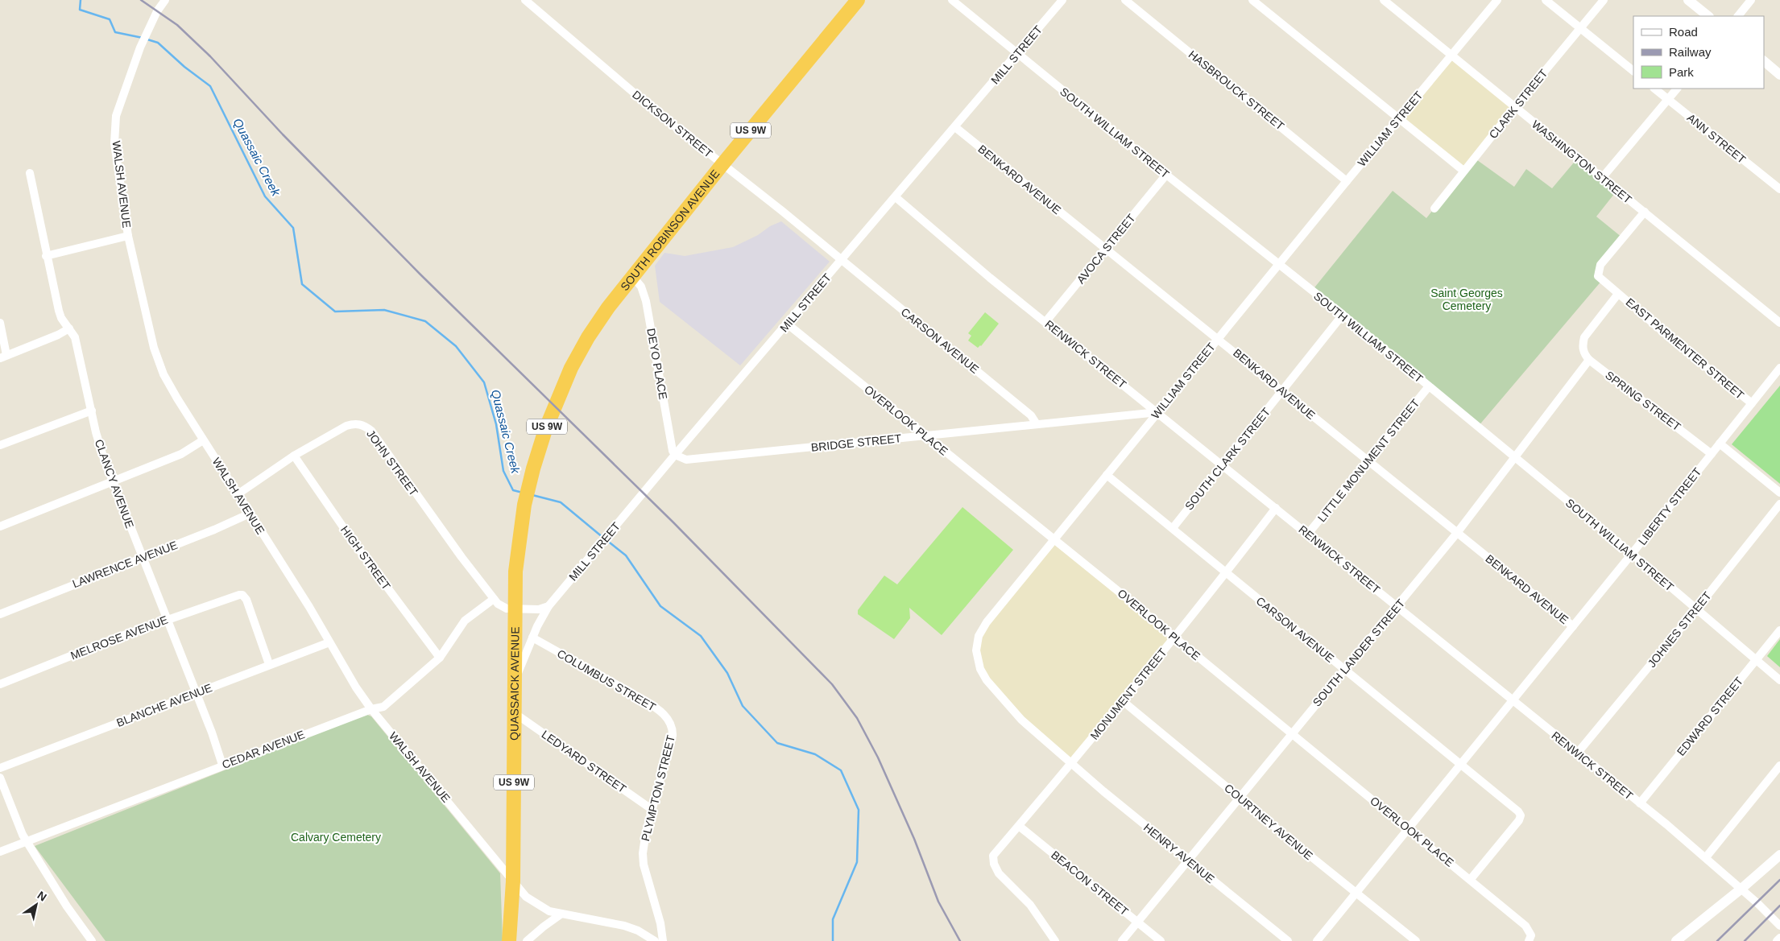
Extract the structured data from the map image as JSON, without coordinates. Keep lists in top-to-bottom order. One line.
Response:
{"streets":{"highway":["US 9W","SOUTH ROBINSON AVENUE","QUASSAICK AVENUE"],"street":["MILL STREET","HASBROUCK STREET","CLARK STREET","DICKSON STREET","WILLIAM STREET","SOUTH WILLIAM STREET","ANN STREET","WASHINGTON STREET","BENKARD AVENUE","WALSH AVENUE","AVOCA STREET","CARSON AVENUE","EAST PARMENTER STREET","RENWICK STREET","DEYO PLACE","SPRING STREET","OVERLOOK PLACE","BRIDGE STREET","SOUTH CLARK STREET","LITTLE MONUMENT STREET","JOHN STREET","CLANCY AVENUE","LIBERTY STREET","HIGH STREET","LAWRENCE AVENUE","JOHNES STREET","MELROSE AVENUE","SOUTH LANDER STREET","COLUMBUS STREET","MONUMENT STREET","BLANCHE AVENUE","EDWARD STREET","CEDAR AVENUE","LEDYARD STREET","PLYMPTON STREET","COURTNEY AVENUE","HENRY AVENUE","BEACON STREET"]},"crossings":[["MILL STREET","DICKSON STREET"],["MILL STREET","SOUTH WILLIAM STREET"],["MILL STREET","BENKARD AVENUE"],["MILL STREET","CARSON AVENUE"],["MILL STREET","RENWICK STREET"],["MILL STREET","DEYO PLACE"],["MILL STREET","OVERLOOK PLACE"],["MILL STREET","BRIDGE STREET"],["HASBROUCK STREET","WILLIAM STREET"],["CLARK STREET","WASHINGTON STREET"],["DICKSON STREET","SOUTH ROBINSON AVENUE"],["DICKSON STREET","CARSON AVENUE"],["WILLIAM STREET","SOUTH WILLIAM STREET"],["WILLIAM STREET","WASHINGTON STREET"],["WILLIAM STREET","BENKARD AVENUE"],["WILLIAM STREET","CARSON AVENUE"],["WILLIAM STREET","RENWICK STREET"],["WILLIAM STREET","OVERLOOK PLACE"],["WILLIAM STREET","BRIDGE STREET"],["WILLIAM STREET","MONUMENT STREET"],["WILLIAM STREET","HENRY AVENUE"],["SOUTH WILLIAM STREET","AVOCA STREET"],["SOUTH WILLIAM STREET","SOUTH CLARK STREET"],["SOUTH WILLIAM STREET","LITTLE MONUMENT STREET"],["SOUTH WILLIAM STREET","LIBERTY STREET"],["SOUTH WILLIAM STREET","JOHNES STREET"],["SOUTH WILLIAM STREET","SOUTH LANDER STREET"],["SOUTH WILLIAM STREET","EDWARD STREET"],["WASHINGTON STREET","EAST PARMENTER STREET"],["BENKARD AVENUE","AVOCA STREET"],["BENKARD AVENUE","SOUTH CLARK STREET"],["BENKARD AVENUE","LITTLE MONUMENT STREET"],["BENKARD AVENUE","LIBERTY STREET"],["BENKARD AVENUE","SOUTH LANDER STREET"],["WALSH AVENUE","JOHN STREET"],["WALSH AVENUE","LAWRENCE AVENUE"],["WALSH AVENUE","QUASSAICK AVENUE"],["WALSH AVENUE","BLANCHE AVENUE"],["WALSH AVENUE","CEDAR AVENUE"],["SOUTH ROBINSON AVENUE","DEYO PLACE"],["SOUTH ROBINSON AVENUE","QUASSAICK AVENUE"],["AVOCA STREET","RENWICK STREET"],["CARSON AVENUE","OVERLOOK PLACE"],["CARSON AVENUE","BRIDGE STREET"],["CARSON AVENUE","SOUTH CLARK STREET"],["CARSON AVENUE","LIBERTY STREET"],["CARSON AVENUE","SOUTH LANDER STREET"],["CARSON AVENUE","MONUMENT STREET"],["EAST PARMENTER STREET","LIBERTY STREET"],["RENWICK STREET","BRIDGE STREET"],["RENWICK STREET","SOUTH CLARK STREET"],["RENWICK STREET","LITTLE MONUMENT STREET"],["RENWICK STREET","LIBERTY STREET"],["RENWICK STREET","JOHNES STREET"],["RENWICK STREET","SOUTH LANDER STREET"],["RENWICK STREET","MONUMENT STREET"],["RENWICK STREET","EDWARD STREET"],["DEYO PLACE","BRIDGE STREET"],["SPRING STREET","LIBERTY STREET"],["SPRING STREET","SOUTH LANDER STREET"],["OVERLOOK PLACE","BRIDGE STREET"],["OVERLOOK PLACE","LIBERTY STREET"],["OVERLOOK PLACE","SOUTH LANDER STREET"],["OVERLOOK PLACE","MONUMENT STREET"],["JOHN STREET","HIGH STREET"],["JOHN STREET","QUASSAICK AVENUE"],["JOHN STREET","CEDAR AVENUE"],["CLANCY AVENUE","LAWRENCE AVENUE"],["CLANCY AVENUE","MELROSE AVENUE"],["CLANCY AVENUE","BLANCHE AVENUE"],["CLANCY AVENUE","CEDAR AVENUE"],["LIBERTY STREET","COURTNEY AVENUE"],["HIGH STREET","CEDAR AVENUE"],["MELROSE AVENUE","BLANCHE AVENUE"],["SOUTH LANDER STREET","COURTNEY AVENUE"],["SOUTH LANDER STREET","HENRY AVENUE"],["SOUTH LANDER STREET","BEACON STREET"],["COLUMBUS STREET","PLYMPTON STREET"],["QUASSAICK AVENUE","LEDYARD STREET"],["MONUMENT STREET","COURTNEY AVENUE"],["MONUMENT STREET","HENRY AVENUE"],["MONUMENT STREET","BEACON STREET"],["LEDYARD STREET","PLYMPTON STREET"]],"water":["Quassaic Creek"],"parks":["Saint Georges Cemetery","Calvary Cemetery"],"legend":["Road","Railway","Park"],"north":"top right"}
